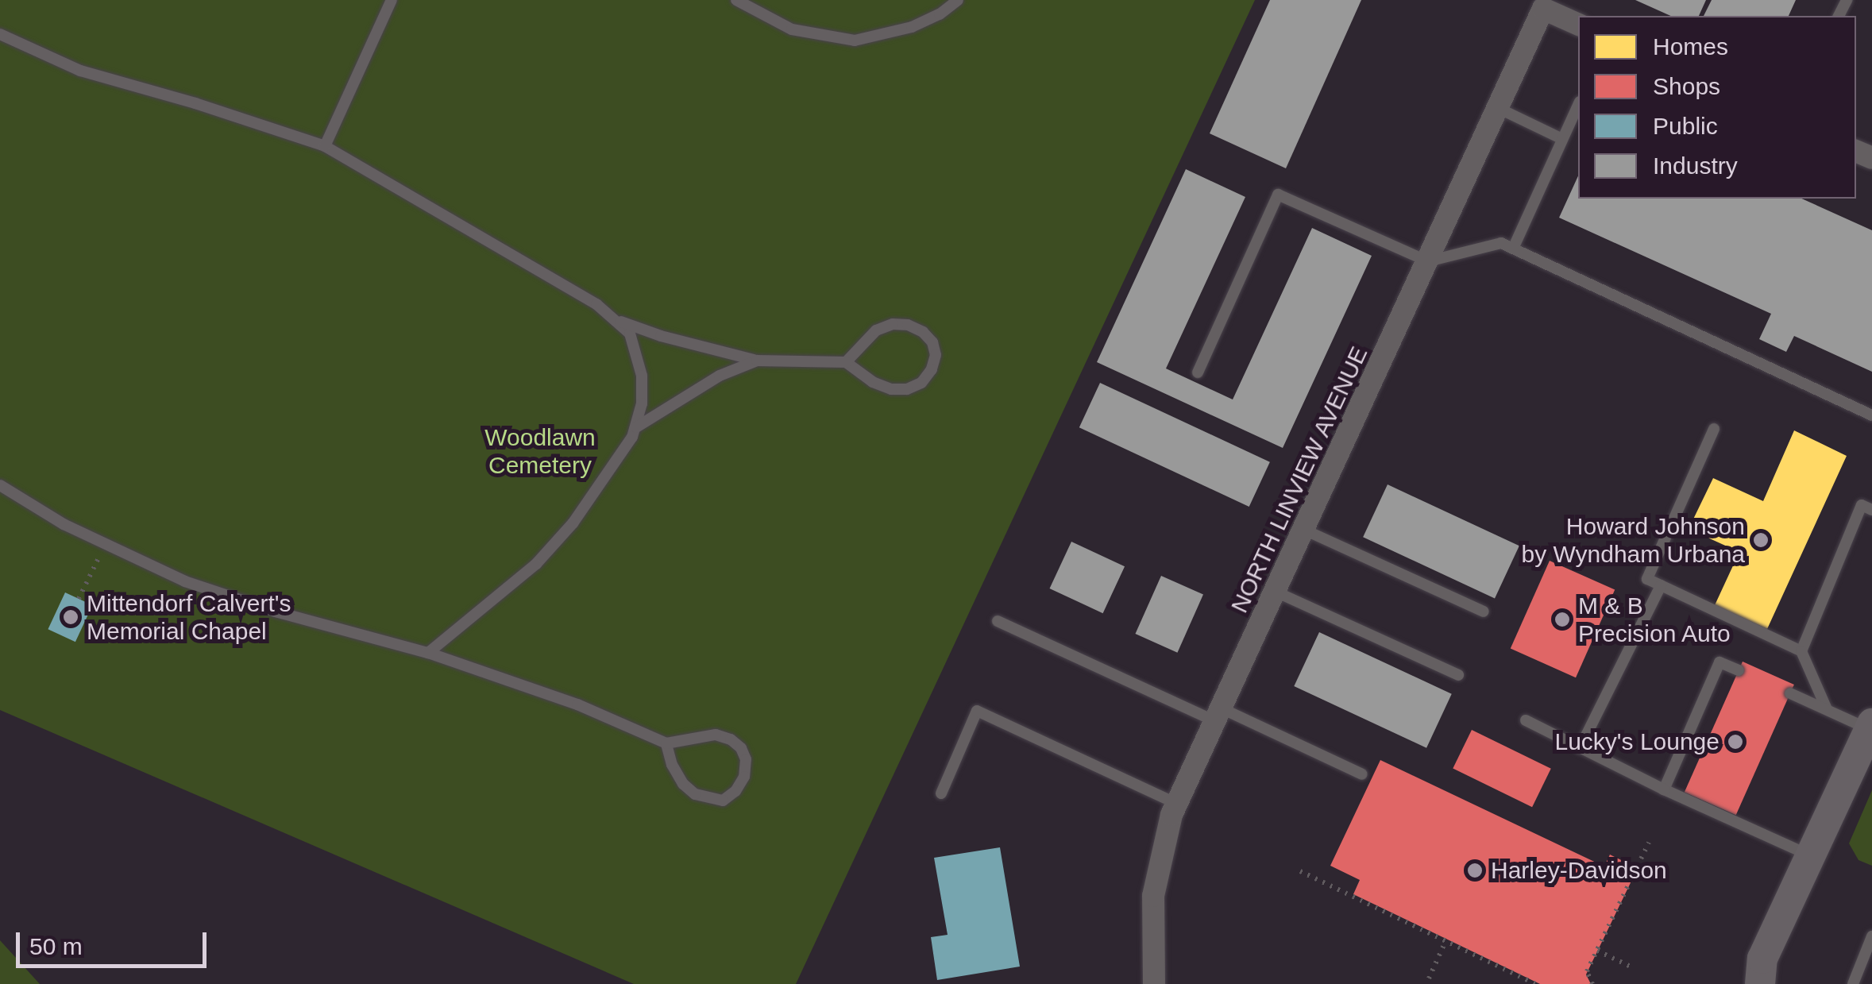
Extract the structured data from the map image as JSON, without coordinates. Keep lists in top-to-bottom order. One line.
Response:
{"streets":{"street":["NORTH LINVIEW AVENUE"]},"parks":["Woodlawn Cemetery"],"places":["Howard Johnson by Wyndham Urbana","Mittendorf Calvert's Memorial Chapel","M & B Precision Auto","Lucky's Lounge","Harley-Davidson"],"legend":["Homes","Shops","Public","Industry"],"scale_bar":"50 m"}
